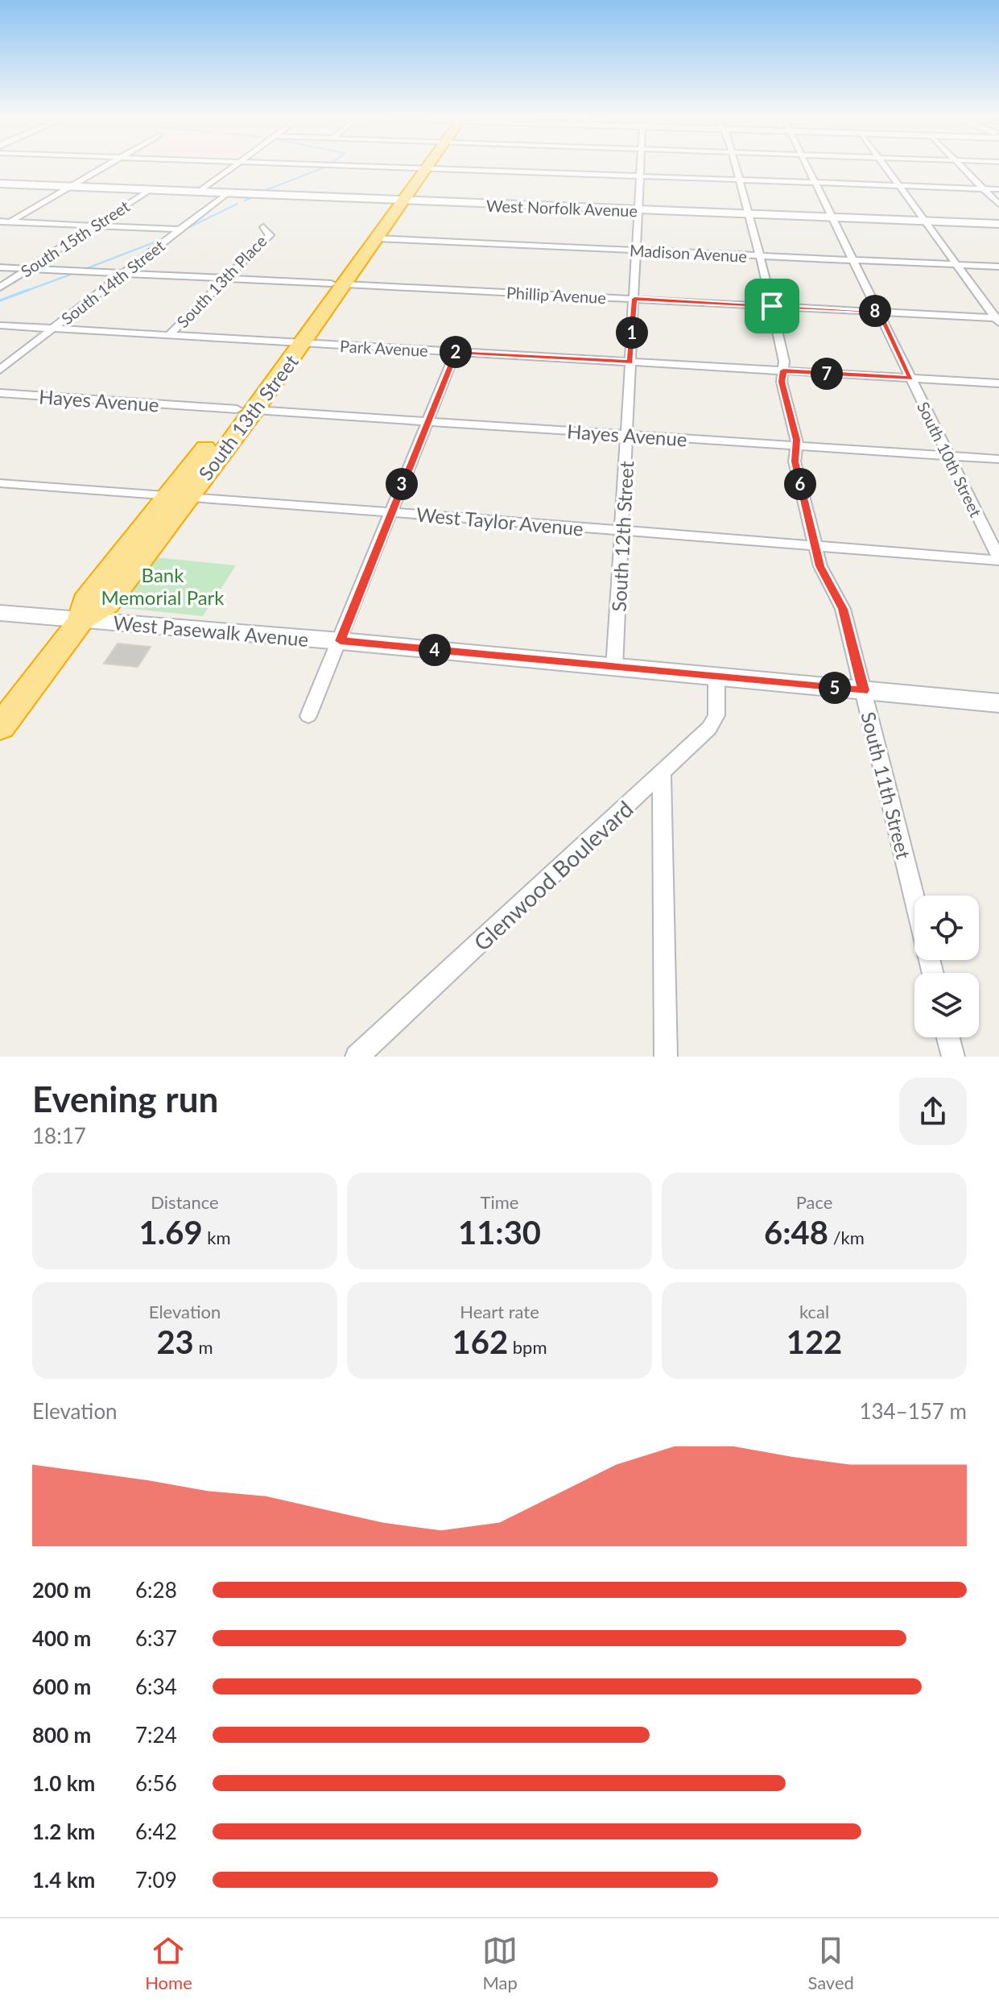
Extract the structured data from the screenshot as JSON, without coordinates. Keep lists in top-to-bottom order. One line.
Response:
{"streets":{"highway":["South 13th Street"],"street":["West Norfolk Avenue","South 15th Street","Madison Avenue","South 13th Place","South 14th Street","Phillip Avenue","Park Avenue","Hayes Avenue","South 10th Street","West Taylor Avenue","South 12th Street","West Pasewalk Avenue","South 11th Street","Glenwood Boulevard"]},"crossings":[["West Norfolk Avenue","South 15th Street"],["West Norfolk Avenue","South 14th Street"],["West Norfolk Avenue","South 13th Street"],["West Norfolk Avenue","South 10th Street"],["West Norfolk Avenue","South 12th Street"],["West Norfolk Avenue","South 11th Street"],["South 15th Street","Phillip Avenue"],["Madison Avenue","South 13th Street"],["Madison Avenue","South 10th Street"],["Madison Avenue","South 12th Street"],["Madison Avenue","South 11th Street"],["South 13th Place","Phillip Avenue"],["South 13th Place","Park Avenue"],["South 14th Street","Phillip Avenue"],["South 14th Street","Park Avenue"],["Phillip Avenue","South 13th Street"],["Phillip Avenue","South 10th Street"],["Phillip Avenue","South 12th Street"],["Phillip Avenue","South 11th Street"],["Park Avenue","South 13th Street"],["Park Avenue","South 10th Street"],["Park Avenue","South 12th Street"],["Park Avenue","South 11th Street"],["Hayes Avenue","South 13th Street"],["Hayes Avenue","South 10th Street"],["Hayes Avenue","South 12th Street"],["Hayes Avenue","South 11th Street"],["South 13th Street","West Taylor Avenue"],["South 13th Street","West Pasewalk Avenue"],["South 10th Street","West Taylor Avenue"],["West Taylor Avenue","South 12th Street"],["West Taylor Avenue","South 11th Street"],["South 12th Street","West Pasewalk Avenue"],["West Pasewalk Avenue","South 11th Street"],["West Pasewalk Avenue","Glenwood Boulevard"]],"parks":["Bank Memorial Park"],"page":{"pins":["8","1","2","7","3","6","4","5"],"heading":["Evening run","18:17"],"stats":[["Distance","1.69 km"],["Time","11:30"],["Pace","6:48 /km"],["Elevation","23 m"],["Heart rate","162 bpm"],["kcal","122"]],"chart":["Elevation","134–157 m"],"list":[{"name":"200 m","note":"6:28"},{"name":"400 m","note":"6:37"},{"name":"600 m","note":"6:34"},{"name":"800 m","note":"7:24"},{"name":"1.0 km","note":"6:56"},{"name":"1.2 km","note":"6:42"},{"name":"1.4 km","note":"7:09"}],"tabs":["Home","Map","Saved"]}}
